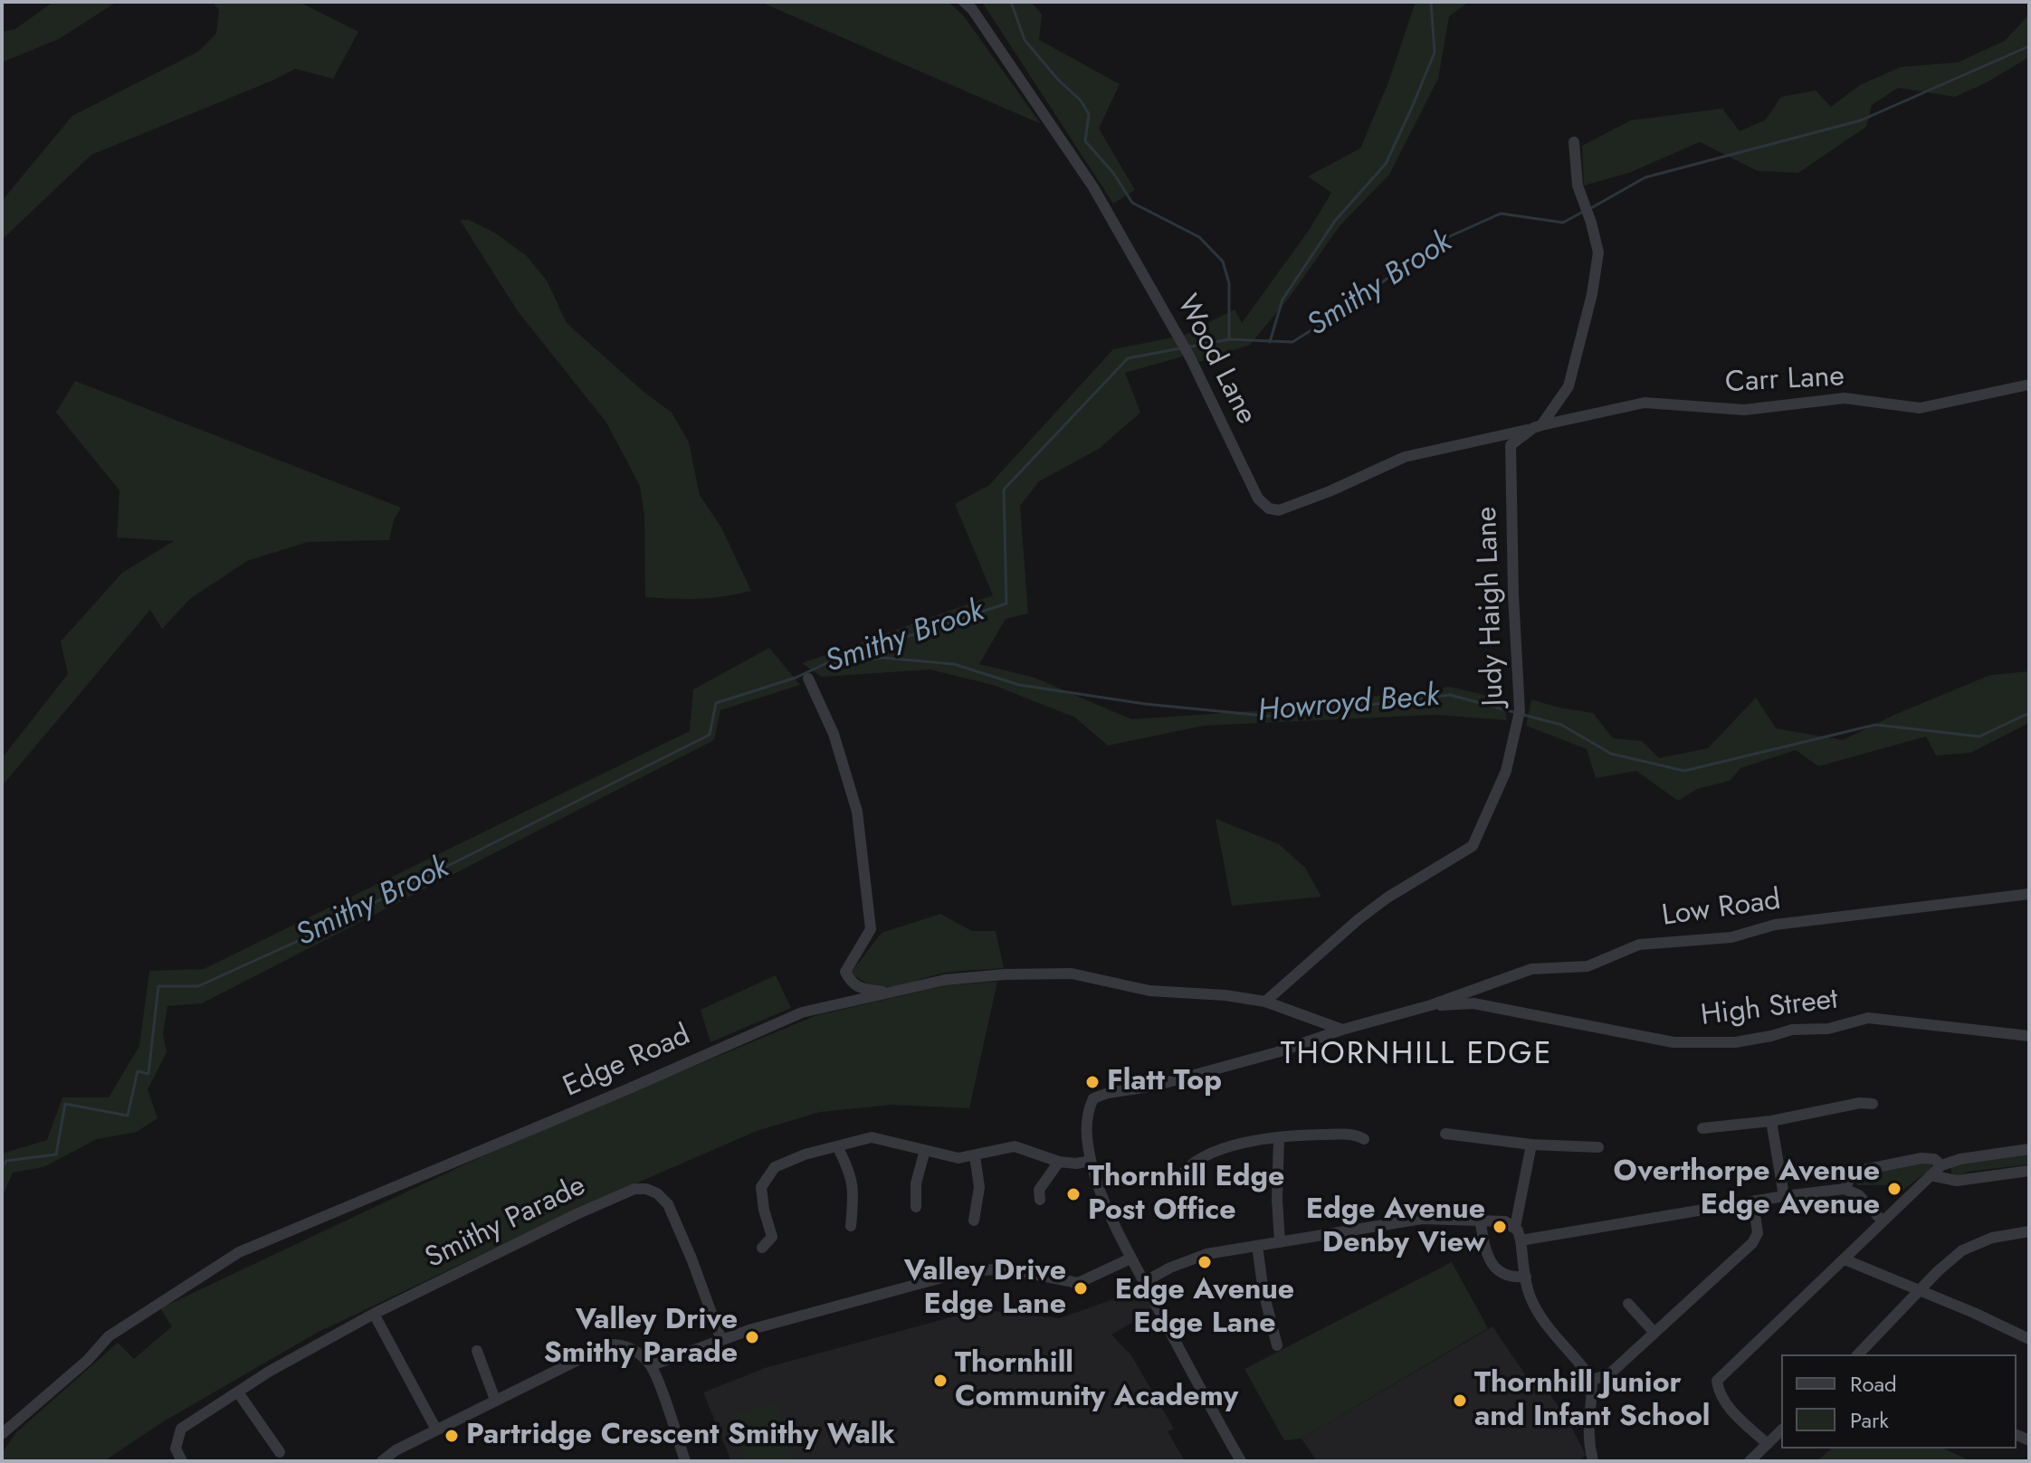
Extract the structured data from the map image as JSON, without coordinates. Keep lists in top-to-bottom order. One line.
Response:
{"streets":{"street":["Wood Lane","Carr Lane","Judy Haigh Lane","Low Road","High Street","Edge Road","Smithy Parade"]},"crossings":[["Wood Lane","Judy Haigh Lane"],["Judy Haigh Lane","Edge Road"],["Low Road","High Street"]],"districts":["THORNHILL EDGE"],"water":["Smithy Brook","Howroyd Beck"],"places":["Flatt Top","Overthorpe Avenue Edge Avenue","Thornhill Edge Post Office","Edge Avenue Denby View","Edge Avenue Edge Lane","Valley Drive Edge Lane","Valley Drive Smithy Parade","Thornhill Community Academy","Thornhill Junior and Infant School","Partridge Crescent Smithy Walk"],"legend":["Road","Park"]}
